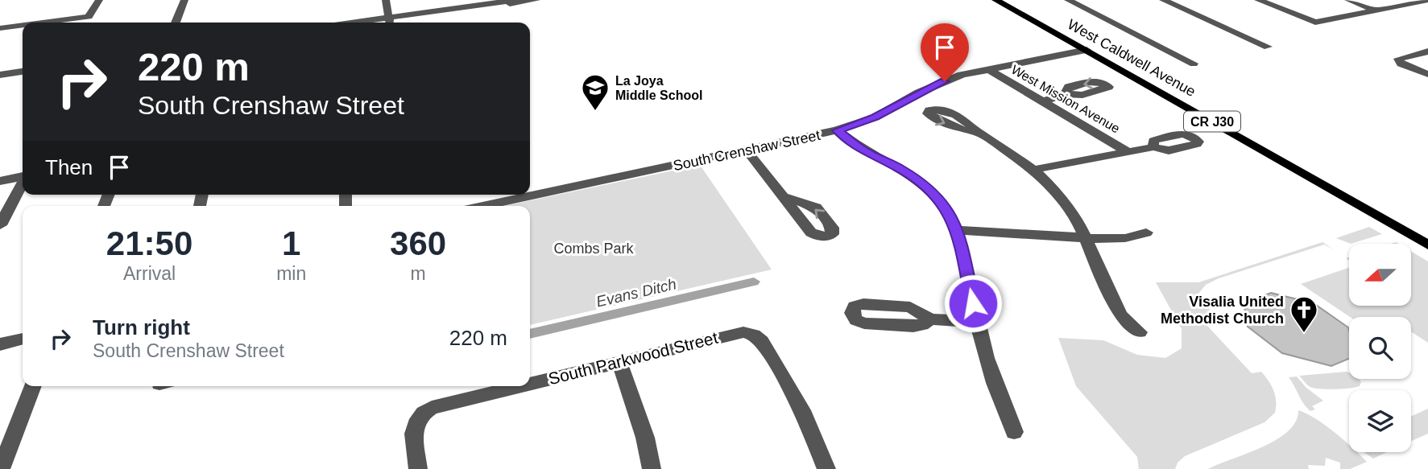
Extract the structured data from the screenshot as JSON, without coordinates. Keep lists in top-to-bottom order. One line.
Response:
{"streets":{"main road":["West Caldwell Avenue","CR J30"],"street":["West Mission Avenue","South Crenshaw Street","South Parkwood Street"]},"crossings":[["West Caldwell Avenue","South Crenshaw Street"],["West Mission Avenue","South Crenshaw Street"]],"water":["Evans Ditch"],"parks":["Combs Park"],"places":{"school or university":["La Joya Middle School"],"church":["Visalia United Methodist Church"]},"north":"left","page":{"turn":["220 m","South Crenshaw Street"],"then":"Then","eta":["21:50","Arrival","1","min","360","m"],"list":[{"name":"Turn right","note":"South Crenshaw Street","value":"220 m"}]}}
